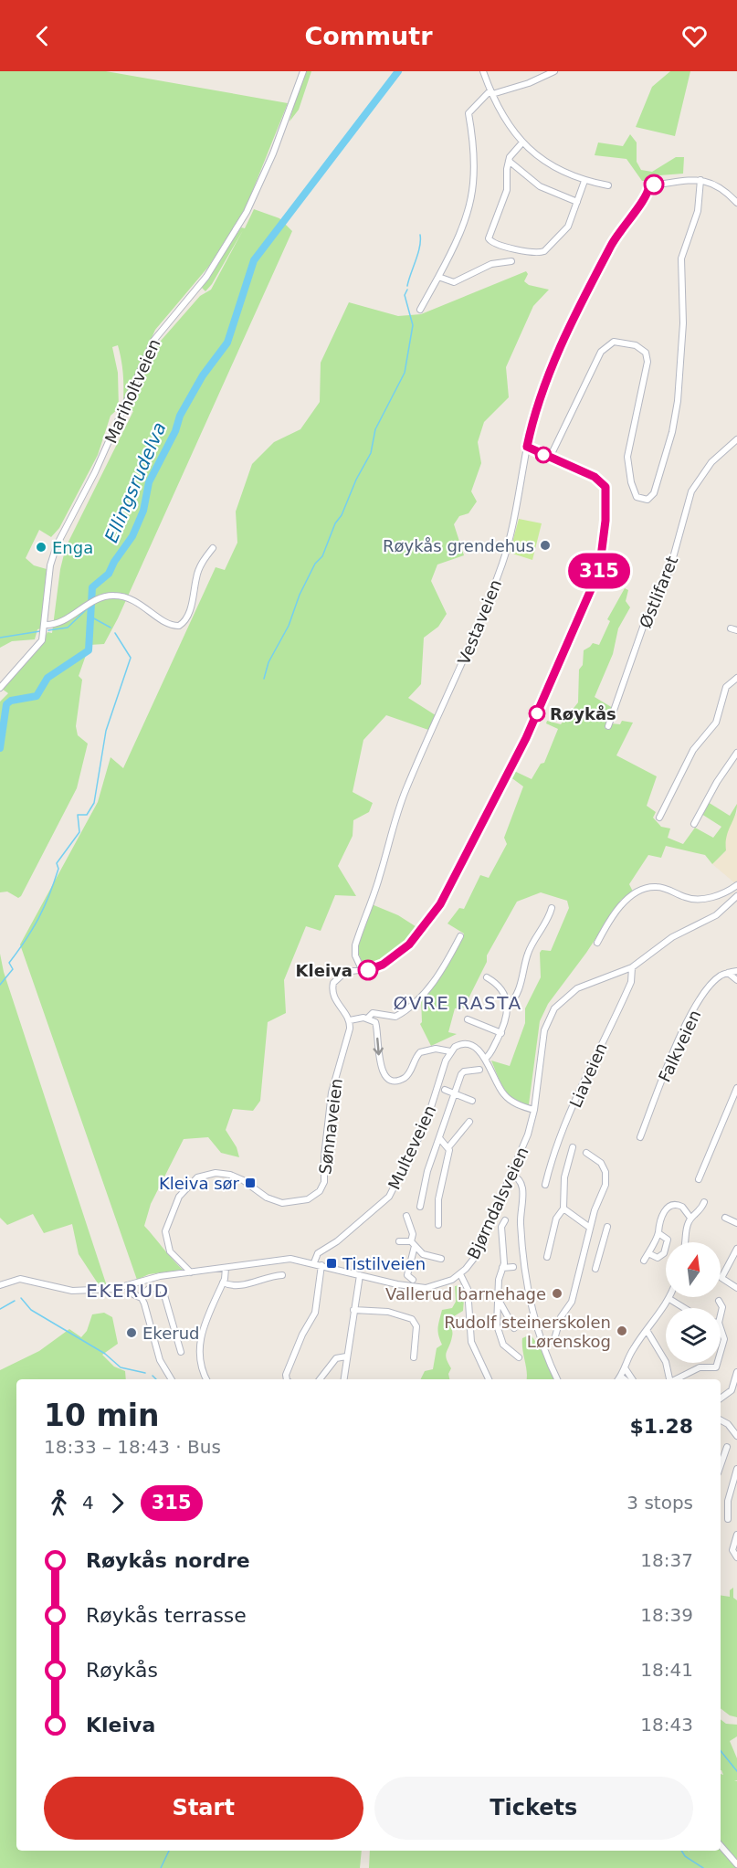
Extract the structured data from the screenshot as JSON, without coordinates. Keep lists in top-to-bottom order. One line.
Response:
{"streets":{"street":["Mariholtveien","Østlifaret","Vestaveien","Falkveien","Liaveien","Sønnaveien","Multeveien","Bjørndalsveien"]},"crossings":[["Liaveien","Bjørndalsveien"],["Sønnaveien","Bjørndalsveien"],["Multeveien","Bjørndalsveien"]],"districts":["ØVRE RASTA","EKERUD"],"water":["Ellingsrudelva"],"places":{"other":["Røykås grendehus","Enga","Røykås","Kleiva","Vallerud barnehage","Rudolf steinerskolen Lørenskog","Ekerud"],"transit":["Kleiva sør","Tistilveien"]},"lines":["bus line 315"],"north":"top","page":{"header":"Commutr","on_map":"315","heading":["10 min","18:33 – 18:43 · Bus","$1.28"],"legs":["4","315","3 stops"],"list":[{"name":"Røykås nordre","value":"18:37"},{"name":"Røykås terrasse","value":"18:39"},{"name":"Røykås","value":"18:41"},{"name":"Kleiva","value":"18:43"}],"buttons":["Start","Tickets"]}}
